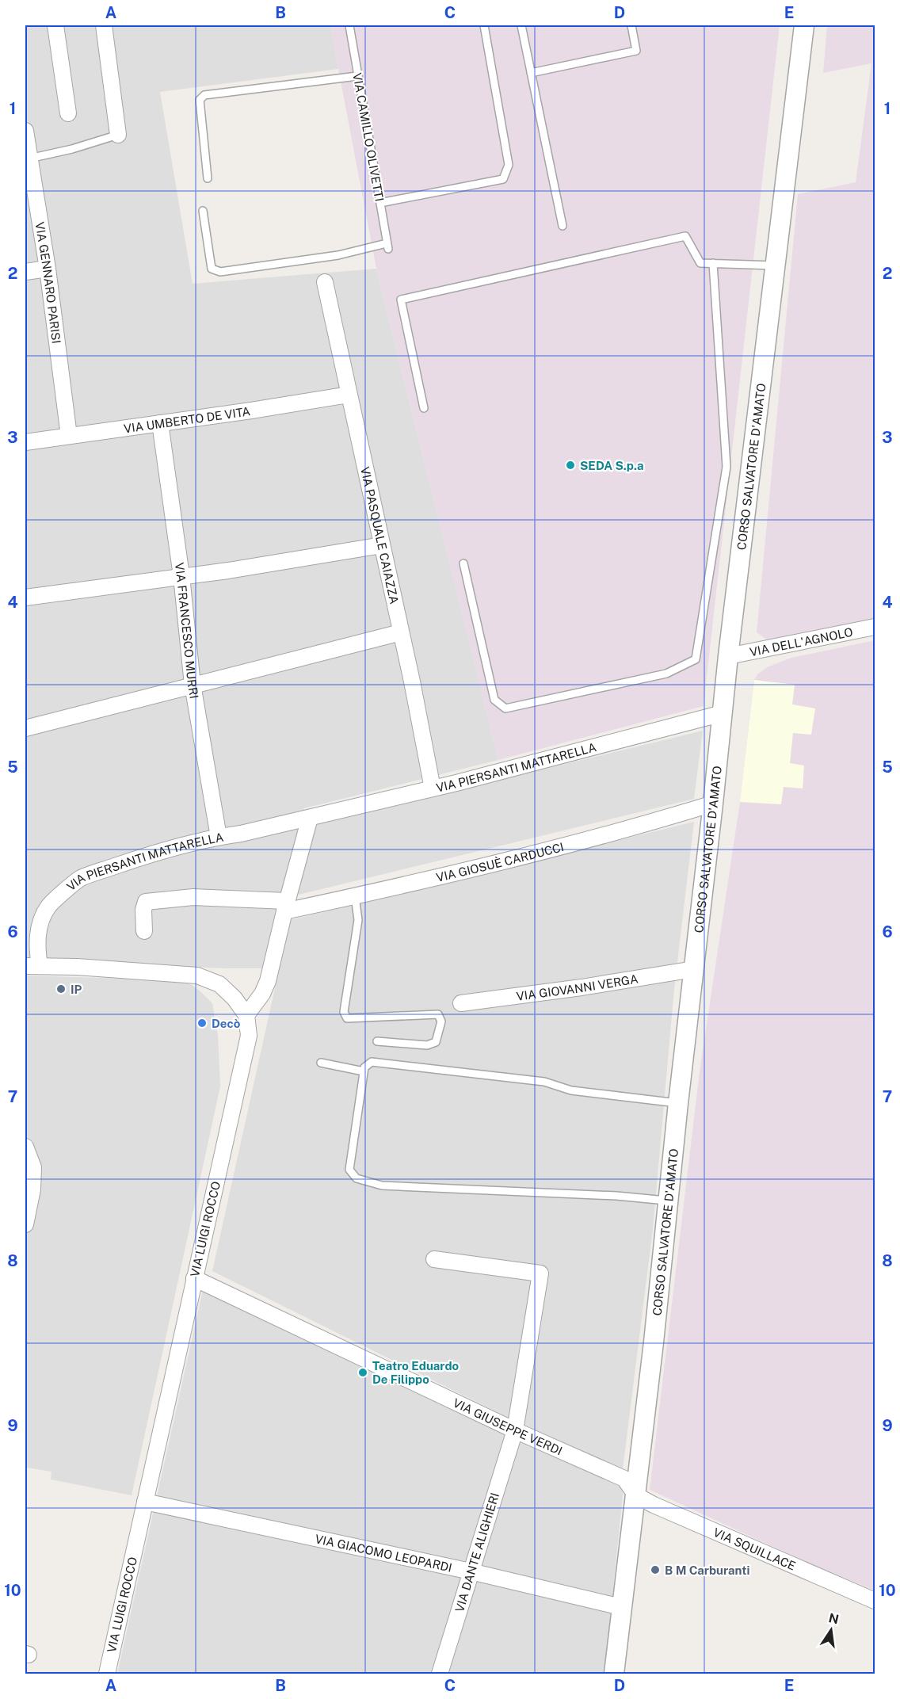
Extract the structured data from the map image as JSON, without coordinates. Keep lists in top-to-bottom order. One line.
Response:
{"streets":{"street":["VIA GENNARO PARISI","VIA UMBERTO DE VITA","CORSO SALVATORE D'AMATO","VIA PASQUALE CAIAZZA","VIA FRANCESCO MURRI","VIA DELL'AGNOLO","VIA PIERSANTI MATTARELLA","VIA GIOSUÈ CARDUCCI","VIA GIOVANNI VERGA","VIA LUIGI ROCCO","VIA GIUSEPPE VERDI","VIA SQUILLACE","VIA DANTE ALIGHIERI","VIA GIACOMO LEOPARDI"],"lane":["VIA CAMILLO OLIVETTI"]},"crossings":[["VIA GENNARO PARISI","VIA UMBERTO DE VITA"],["VIA UMBERTO DE VITA","VIA PASQUALE CAIAZZA"],["VIA UMBERTO DE VITA","VIA FRANCESCO MURRI"],["CORSO SALVATORE D'AMATO","VIA DELL'AGNOLO"],["CORSO SALVATORE D'AMATO","VIA PIERSANTI MATTARELLA"],["CORSO SALVATORE D'AMATO","VIA GIOSUÈ CARDUCCI"],["CORSO SALVATORE D'AMATO","VIA GIOVANNI VERGA"],["CORSO SALVATORE D'AMATO","VIA GIUSEPPE VERDI"],["CORSO SALVATORE D'AMATO","VIA SQUILLACE"],["CORSO SALVATORE D'AMATO","VIA GIACOMO LEOPARDI"],["VIA PASQUALE CAIAZZA","VIA PIERSANTI MATTARELLA"],["VIA FRANCESCO MURRI","VIA PIERSANTI MATTARELLA"],["VIA LUIGI ROCCO","VIA GIUSEPPE VERDI"],["VIA LUIGI ROCCO","VIA GIACOMO LEOPARDI"],["VIA GIUSEPPE VERDI","VIA SQUILLACE"],["VIA GIUSEPPE VERDI","VIA DANTE ALIGHIERI"],["VIA DANTE ALIGHIERI","VIA GIACOMO LEOPARDI"]],"places":["SEDA S.p.a","IP","Decò","Teatro Eduardo De Filippo","B M Carburanti"],"north":"top","grid":{"columns":["A","B","C","D","E"],"rows":["1","2","3","4","5","6","7","8","9","10"]}}
